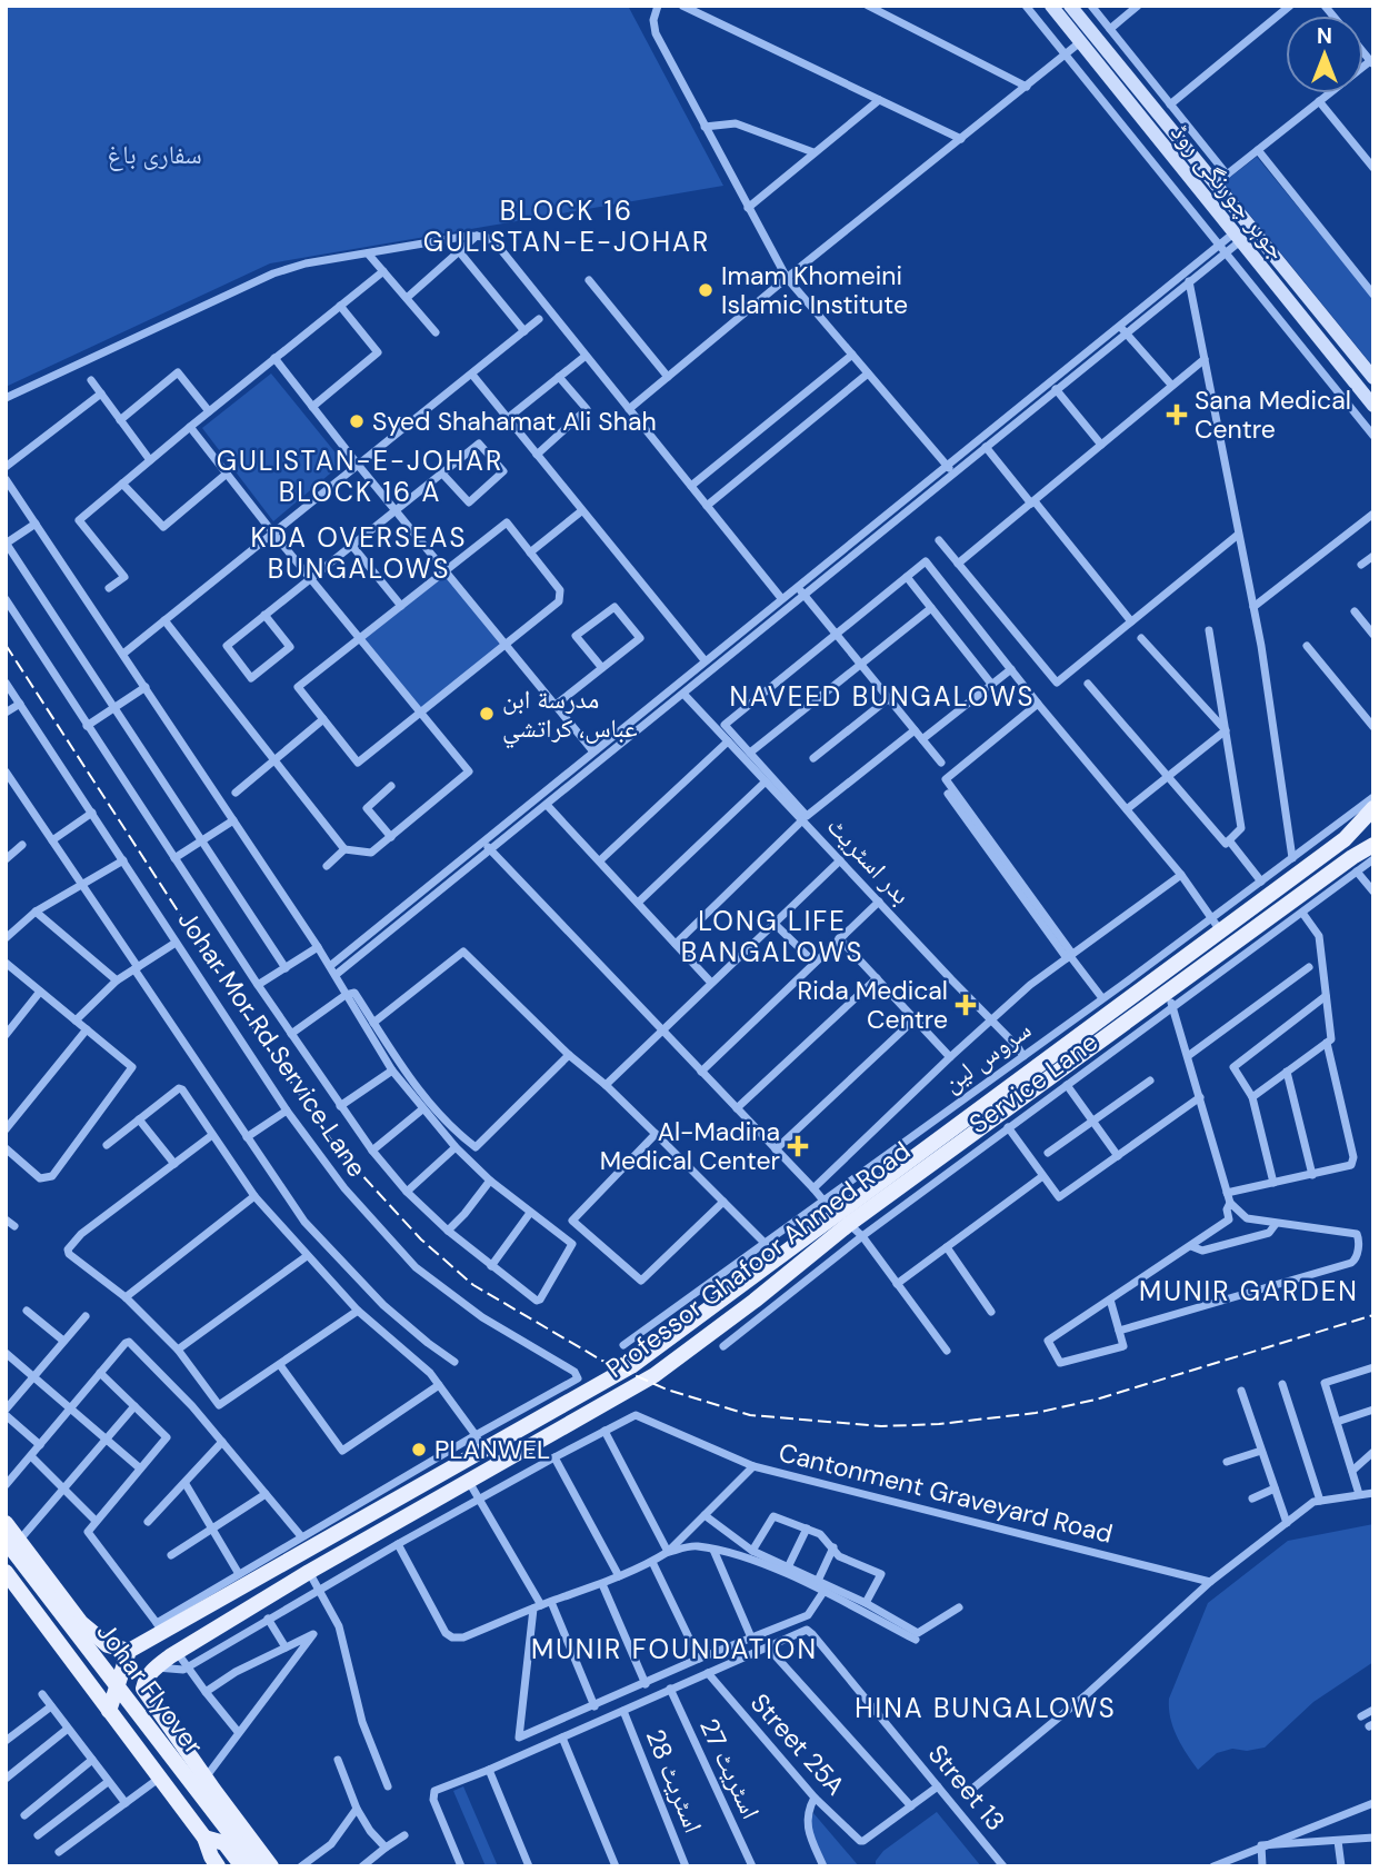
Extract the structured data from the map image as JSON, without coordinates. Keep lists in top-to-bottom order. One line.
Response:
{"streets":{"main road":["جوہر چورنگی روڈ","Professor Ghafoor Ahmed Road","Johar Flyover"],"street":["بدر اسٹریٹ","Johar Mor Rd Service Lane","سروس لین","Service Lane","Cantonment Graveyard Road","Street 25A","اسٹریٹ 27","اسٹریٹ 28","Street 13"]},"crossings":[["بدر اسٹریٹ","سروس لین"],["Service Lane","Professor Ghafoor Ahmed Road"]],"districts":["BLOCK 16 GULISTAN-E-JOHAR","GULISTAN-E-JOHAR BLOCK 16 A","KDA OVERSEAS BUNGALOWS","NAVEED BUNGALOWS","LONG LIFE BANGALOWS","MUNIR GARDEN","MUNIR FOUNDATION","HINA BUNGALOWS"],"parks":["سفاری باغ"],"places":{"other":["Imam Khomeini Islamic Institute","Syed Shahamat Ali Shah","مدرسة ابن عباس، كراتشي","PLANWEL"],"health":["Sana Medical Centre","Rida Medical Centre","Al-Madina Medical Center"]},"north":"top"}
